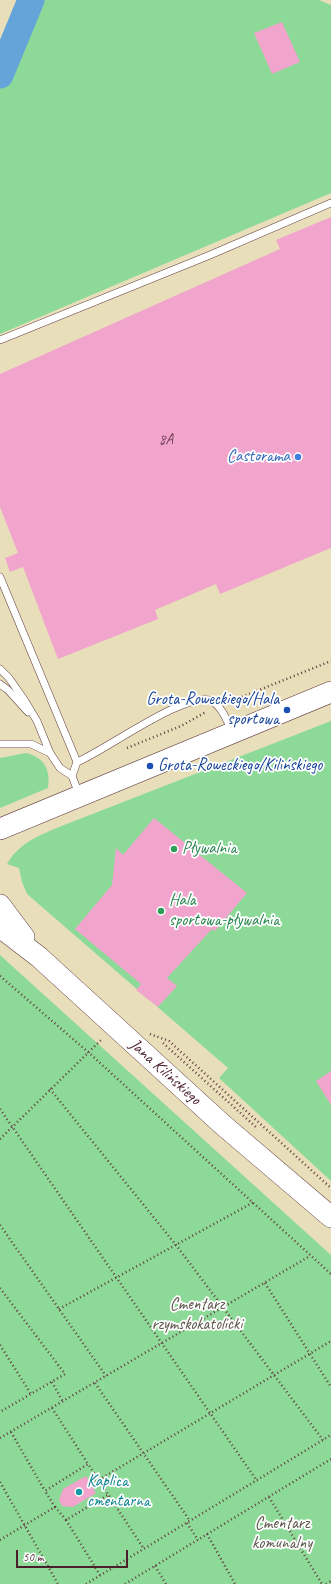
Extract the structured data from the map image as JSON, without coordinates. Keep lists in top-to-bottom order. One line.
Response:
{"streets":{"street":["Jana Kilińskiego"]},"parks":["Cmentarz rzymskokatolicki","Cmentarz komunalny"],"places":["Castorama","Grota-Roweckiego/Hala sportowa","Grota-Roweckiego/Kilińskiego","Pływalnia","Hala sportowa-pływalnia","Kaplica cmentarna"],"house_numbers":["8A"],"scale_bar":"50 m"}
